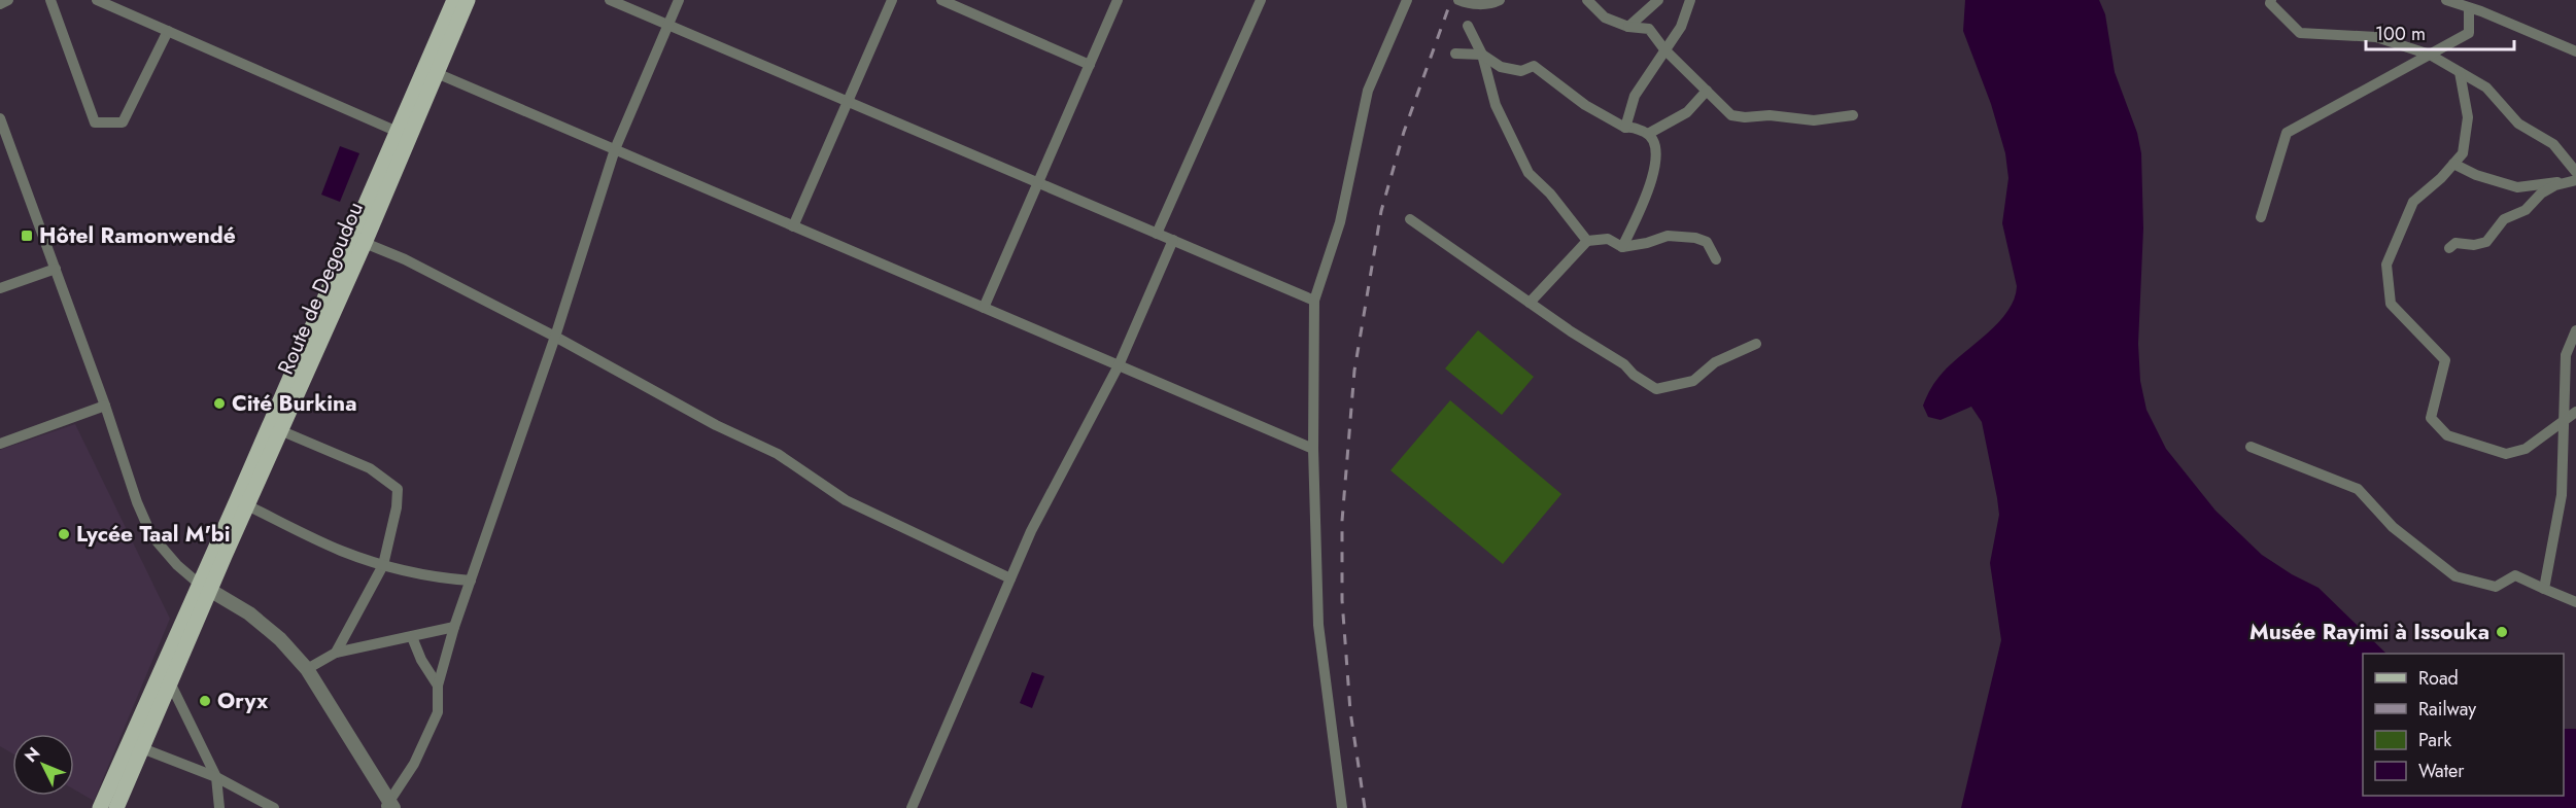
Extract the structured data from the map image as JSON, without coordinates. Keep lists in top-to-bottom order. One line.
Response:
{"streets":{"main road":["Route de Degoudou"]},"places":{"transit":["Hôtel Ramonwendé"],"other":["Cité Burkina","Lycée Taal M'bi","Musée Rayimi à Issouka","Oryx"]},"legend":["Road","Railway","Park","Water"],"scale_bar":"100 m","north":"top left"}
